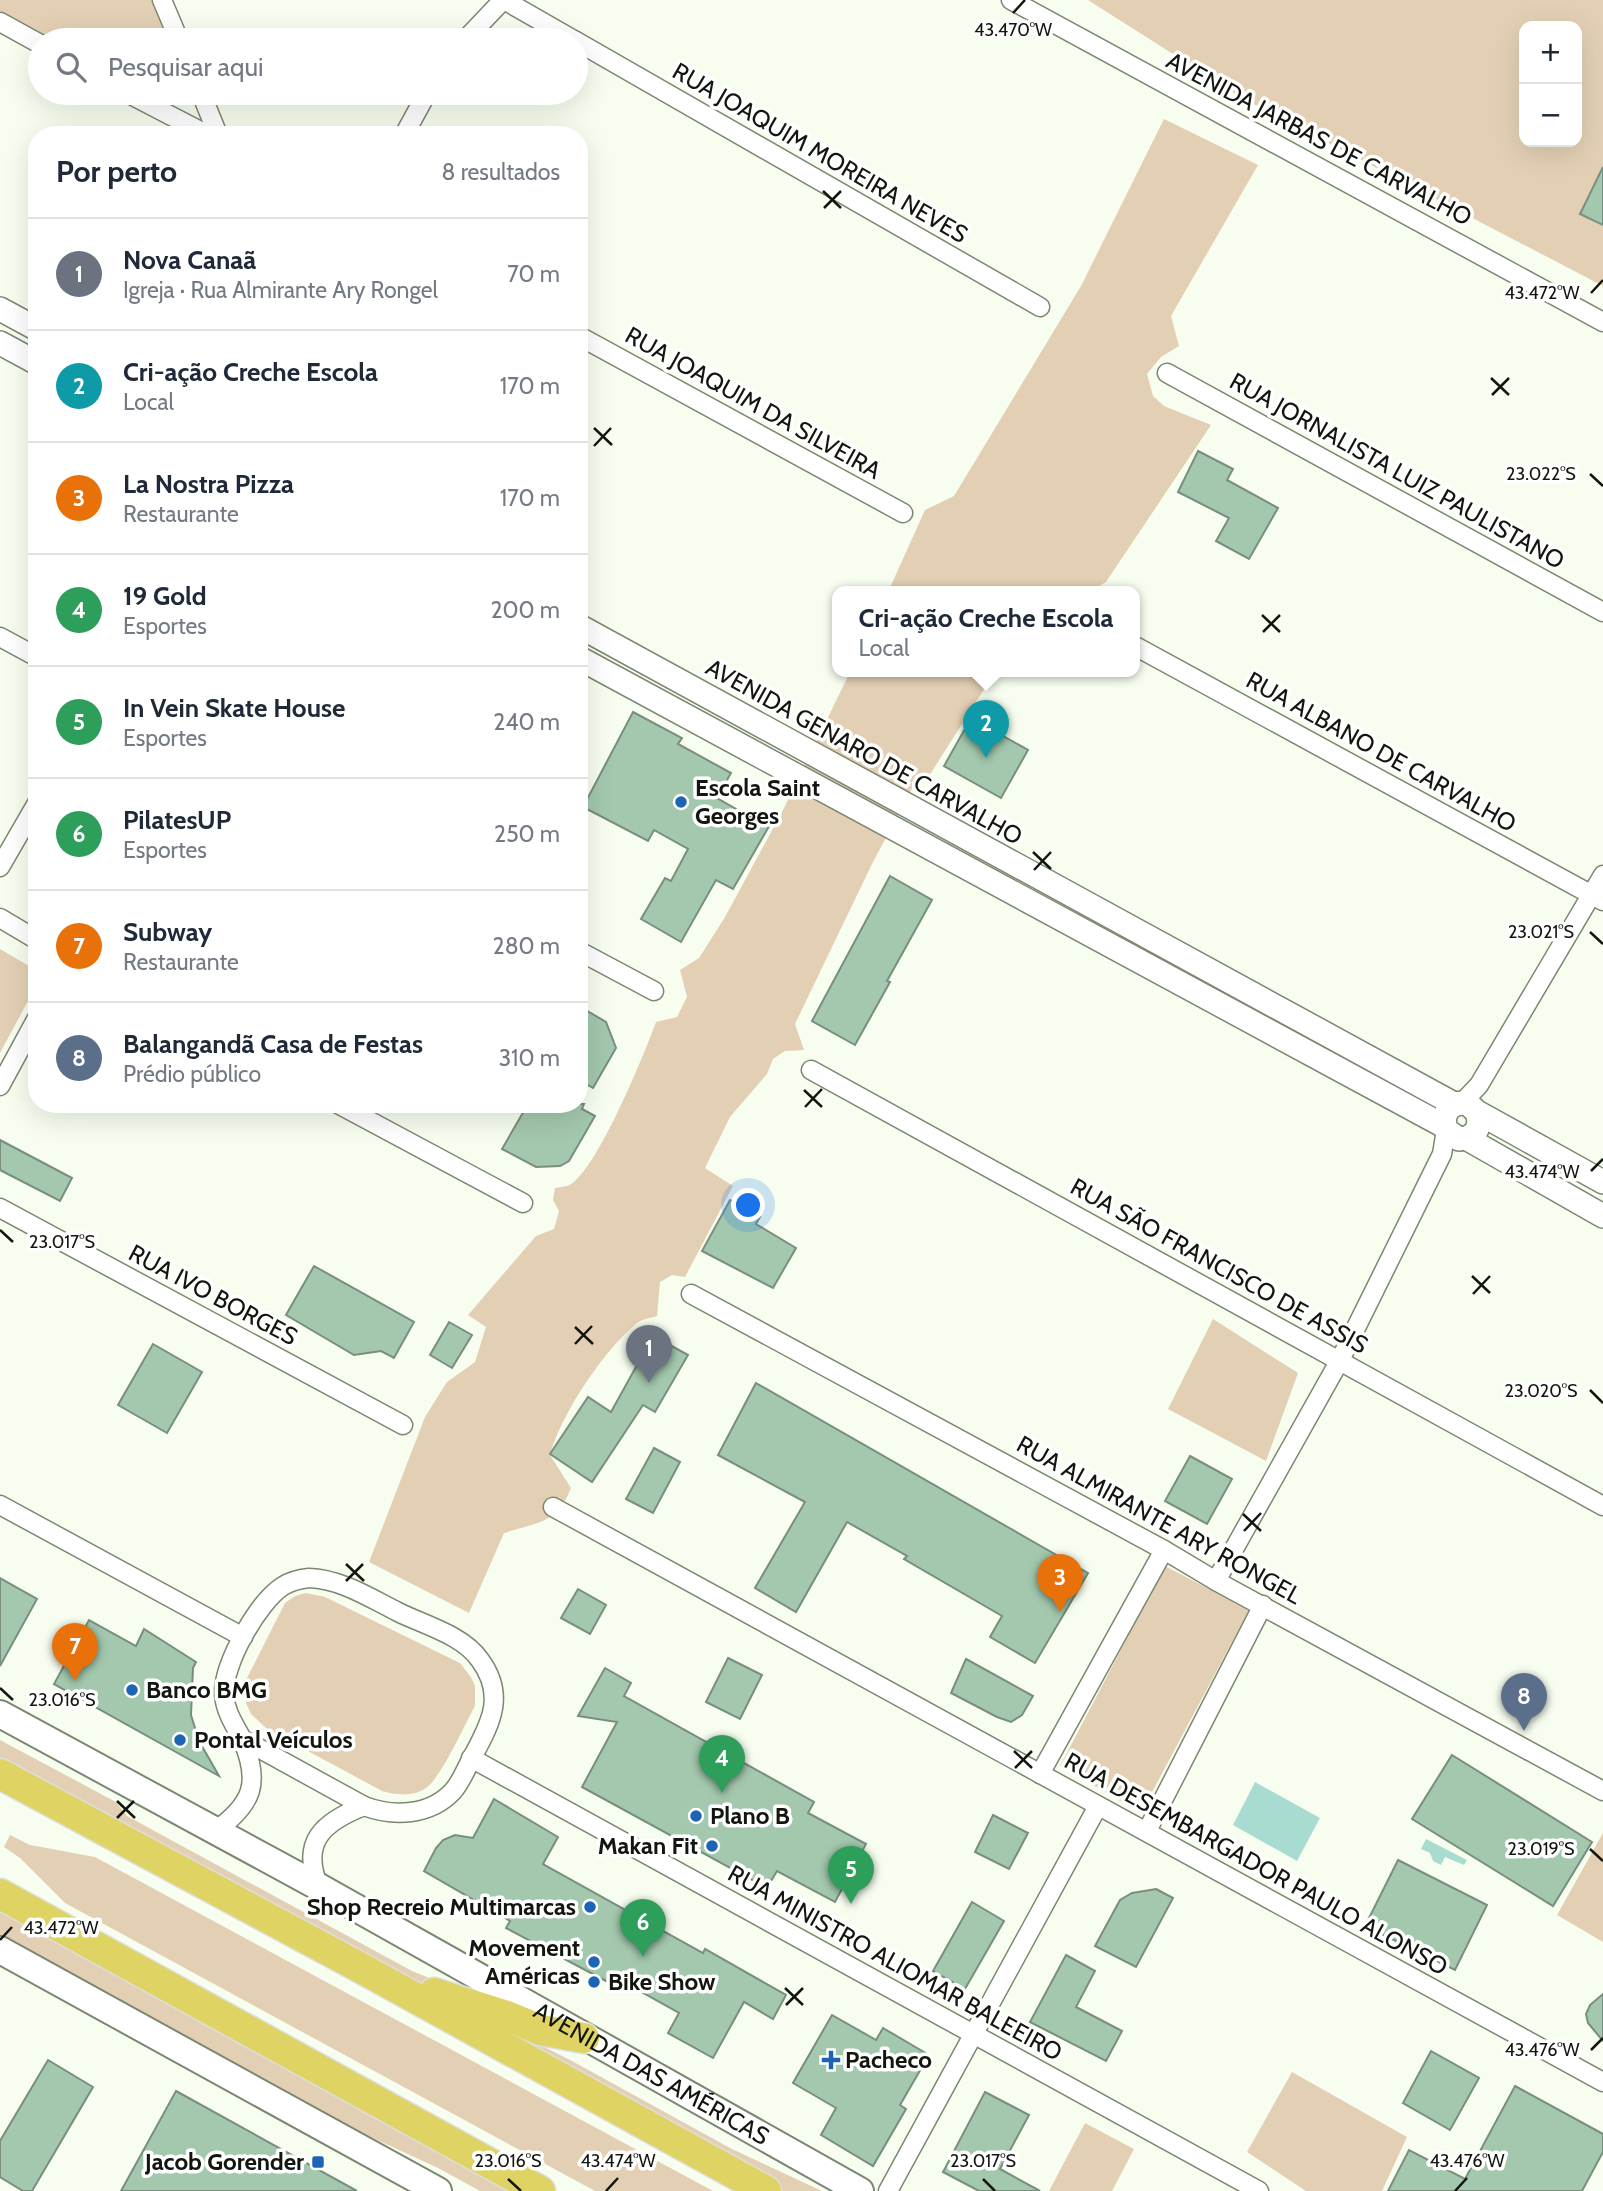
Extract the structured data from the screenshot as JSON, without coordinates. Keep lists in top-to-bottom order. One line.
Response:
{"streets":{"highway":["AVENIDA DAS AMÉRICAS"],"street":["AVENIDA JARBAS DE CARVALHO","RUA JOAQUIM MOREIRA NEVES","RUA JOAQUIM DA SILVEIRA","RUA JORNALISTA LUIZ PAULISTANO","AVENIDA GENARO DE CARVALHO","RUA ALBANO DE CARVALHO","RUA SÃO FRANCISCO DE ASSIS","RUA IVO BORGES","RUA ALMIRANTE ARY RONGEL","RUA DESEMBARGADOR PAULO ALONSO","RUA MINISTRO ALIOMAR BALEEIRO"]},"places":{"other":["Escola Saint Georges","Banco BMG","Pontal Veículos","Plano B","Makan Fit","Shop Recreio Multimarcas","Movement Américas","Bike Show"],"health":["Pacheco"],"transit":["Jacob Gorender"]},"page":{"map_buttons":["+","−"],"search":"Pesquisar aqui","heading":["Por perto","8 resultados"],"list":[{"mark":"1","name":"Nova Canaã","note":"Igreja · Rua Almirante Ary Rongel","value":"70 m"},{"mark":"2","name":"Cri-ação Creche Escola","note":"Local","value":"170 m"},{"mark":"3","name":"La Nostra Pizza","note":"Restaurante","value":"170 m"},{"mark":"4","name":"19 Gold","note":"Esportes","value":"200 m"},{"mark":"5","name":"In Vein Skate House","note":"Esportes","value":"240 m"},{"mark":"6","name":"PilatesUP","note":"Esportes","value":"250 m"},{"mark":"7","name":"Subway","note":"Restaurante","value":"280 m"},{"mark":"8","name":"Balangandã Casa de Festas","note":"Prédio público","value":"310 m"}],"popup":["Cri-ação Creche Escola","Local"],"pins":["2","1","3","7","8","4","5","6"]},"coordinates":["43.470°W","43.472°W","23.022°S","23.021°S","43.474°W","23.017°S","23.020°S","23.016°S","23.019°S","43.476°W"]}
